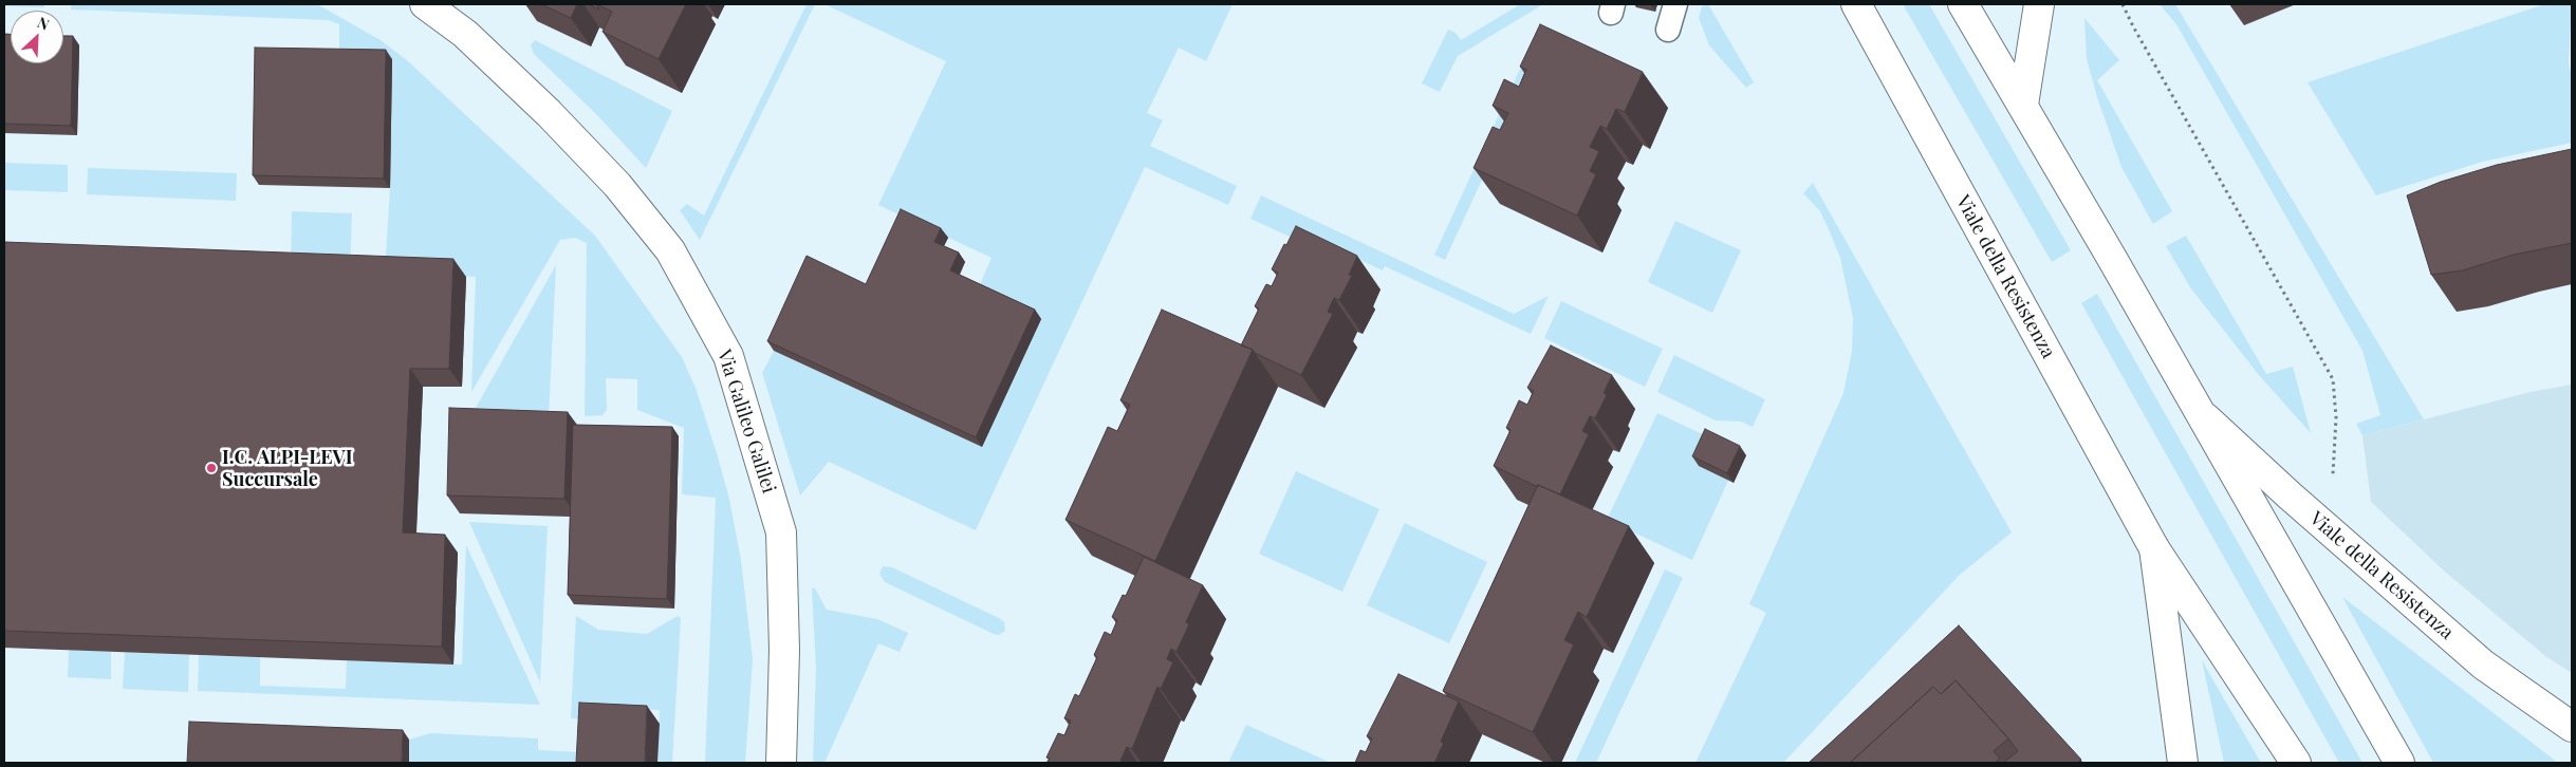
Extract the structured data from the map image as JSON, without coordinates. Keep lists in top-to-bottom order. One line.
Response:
{"streets":{"street":["Viale della Resistenza","Via Galileo Galilei"]},"places":["I.C. ALPI-LEVI Succursale"],"north":"top right"}
